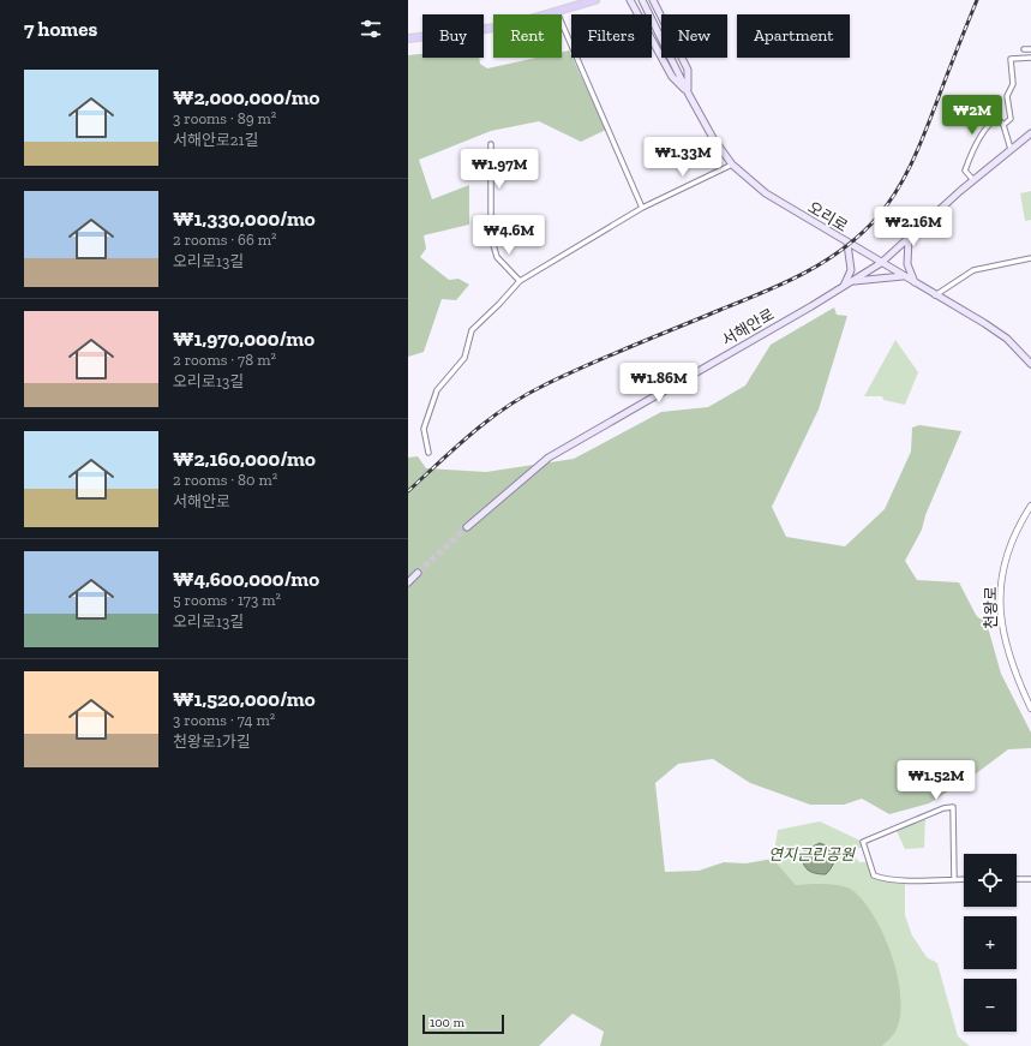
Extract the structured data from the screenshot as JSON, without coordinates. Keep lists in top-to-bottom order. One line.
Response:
{"streets":{"main road":["오리로","서해안로"],"street":["천왕로"]},"crossings":[["오리로","서해안로"]],"parks":["연지근린공원"],"scale_bar":"100 m","page":{"heading":"7 homes","chip":["Buy","Rent","Filters","New","Apartment"],"list":[{"name":"₩2,000,000/mo","note":"3 rooms · 89 m² · 서해안로21길"},{"name":"₩1,330,000/mo","note":"2 rooms · 66 m² · 오리로13길"},{"name":"₩1,970,000/mo","note":"2 rooms · 78 m² · 오리로13길"},{"name":"₩2,160,000/mo","note":"2 rooms · 80 m² · 서해안로"},{"name":"₩4,600,000/mo","note":"5 rooms · 173 m² · 오리로13길"},{"name":"₩1,520,000/mo","note":"3 rooms · 74 m² · 천왕로1가길"}],"price":["₩2M","₩1.33M","₩1.97M","₩2.16M","₩4.6M","₩1.86M","₩1.52M"],"map_buttons":["+","−"],"scale":"100 m"}}
